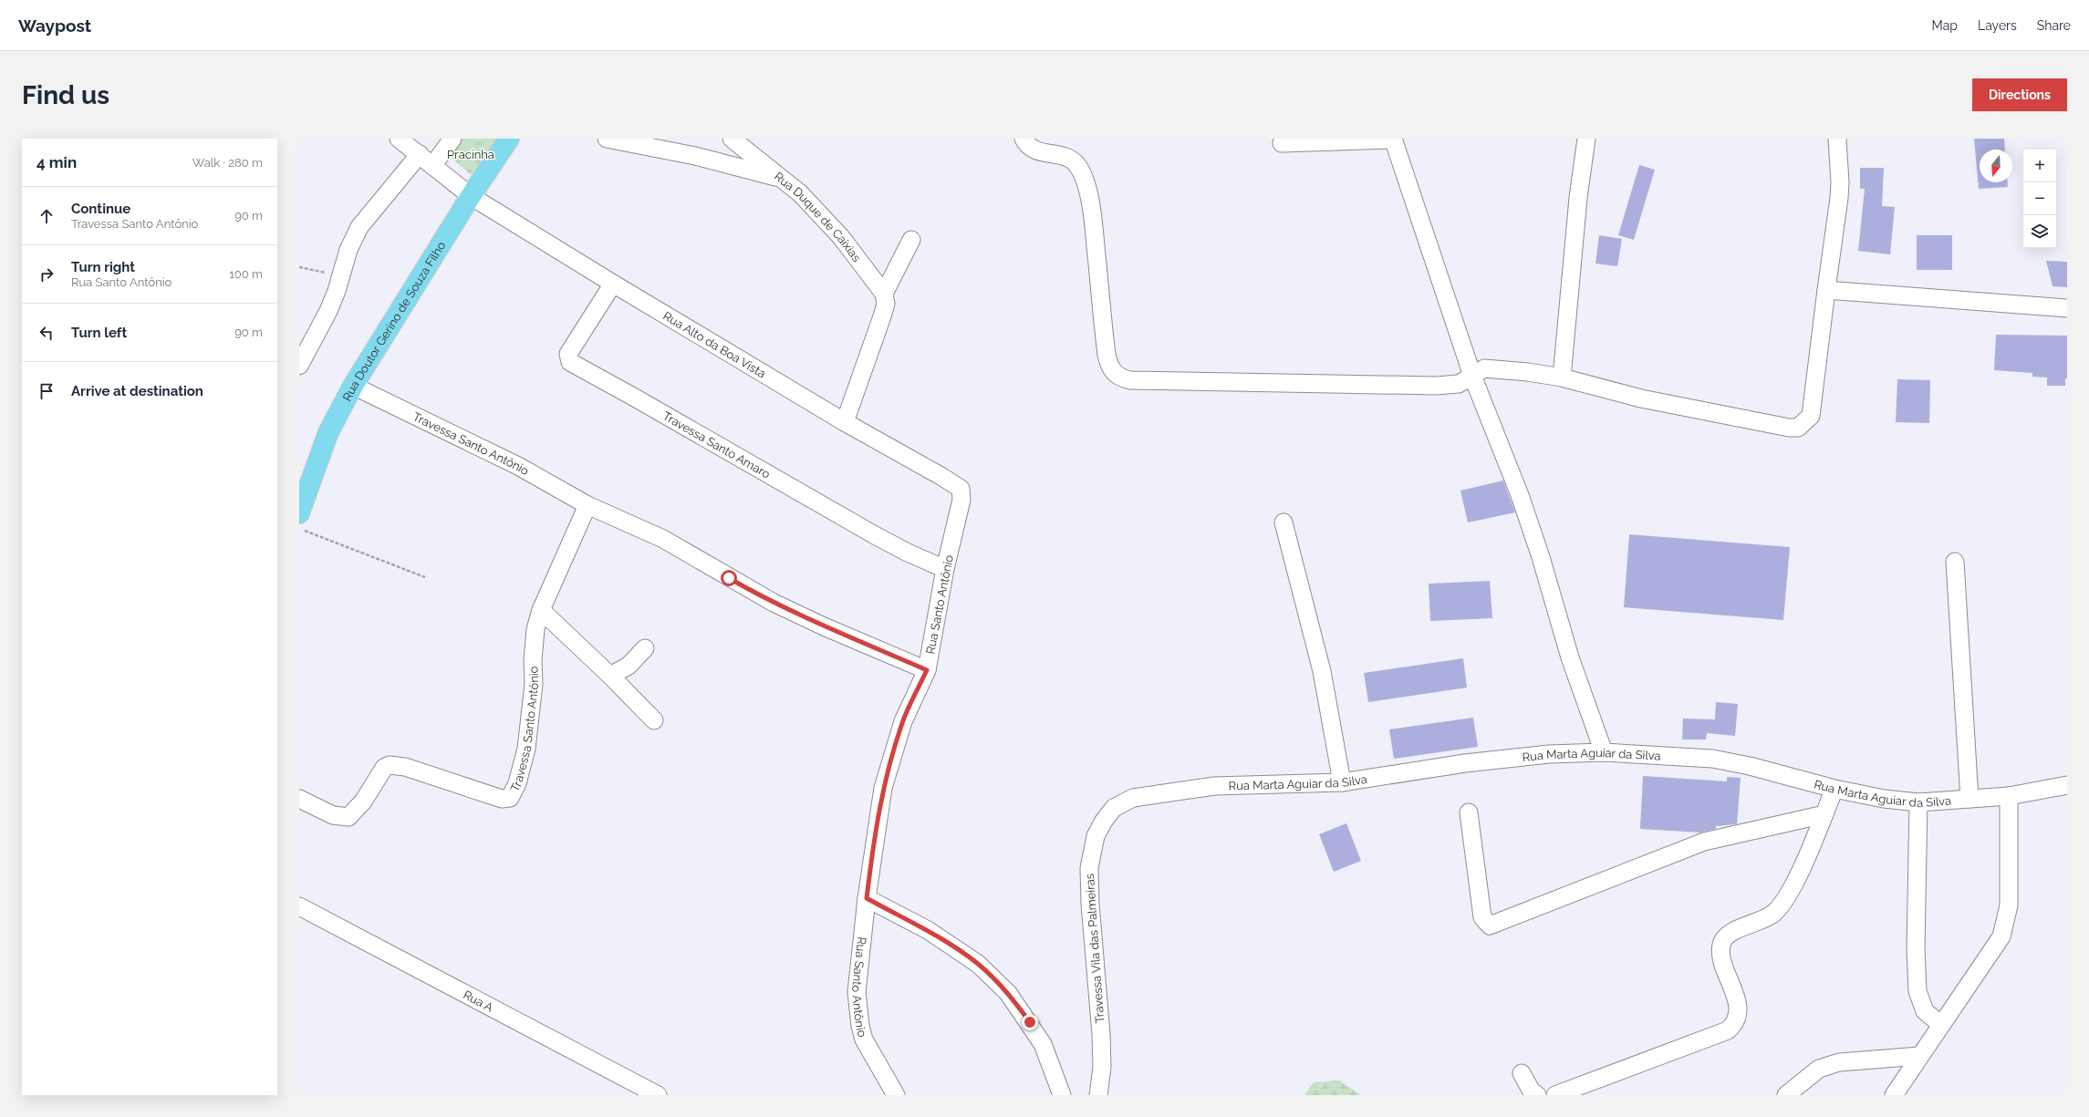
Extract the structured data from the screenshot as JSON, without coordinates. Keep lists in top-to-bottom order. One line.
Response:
{"streets":{"main road":["Rua Doutor Gerino de Souza Filho"],"street":["Rua Duque de Caixias","Rua Alto da Boa Vista","Travessa Santo Antônio","Travessa Santo Amaro","Rua Santo Antônio","Rua Marta Aguiar da Silva","Travessa Vila das Palmeiras","Rua A"]},"crossings":[["Rua Doutor Gerino de Souza Filho","Rua Alto da Boa Vista"],["Rua Doutor Gerino de Souza Filho","Travessa Santo Antônio"],["Rua Alto da Boa Vista","Travessa Santo Amaro"],["Rua Alto da Boa Vista","Rua Santo Antônio"],["Travessa Santo Antônio","Rua Santo Antônio"],["Travessa Santo Amaro","Rua Santo Antônio"],["Rua Marta Aguiar da Silva","Travessa Vila das Palmeiras"]],"parks":["Pracinha"],"north":"bottom","page":{"header":"Waypost","nav":["Map","Layers","Share"],"buttons":"Directions","title":"Find us","heading":["4 min","Walk · 280 m"],"map_buttons":["+","−"],"list":[["Continue","Travessa Santo Antônio","90 m"],["Turn right","Rua Santo Antônio","100 m"],["Turn left","90 m"],"Arrive at destination"]}}
